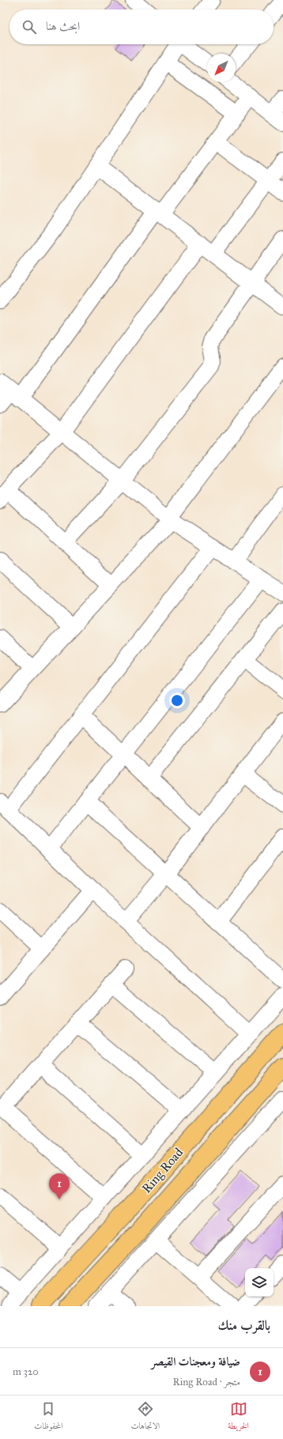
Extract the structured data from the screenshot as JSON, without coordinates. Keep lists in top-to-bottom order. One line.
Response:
{"streets":{"highway":["Ring Road"]},"north":"bottom left","page":{"search":"ابحث هنا","pins":"1","heading":"بالقرب منك","list":[{"mark":"1","name":"ضيافة ومعجنات القيصر","note":"متجر · Ring Road","value":"320 m"}],"nav":["الخريطة","الاتجاهات","المحفوظات"]}}
